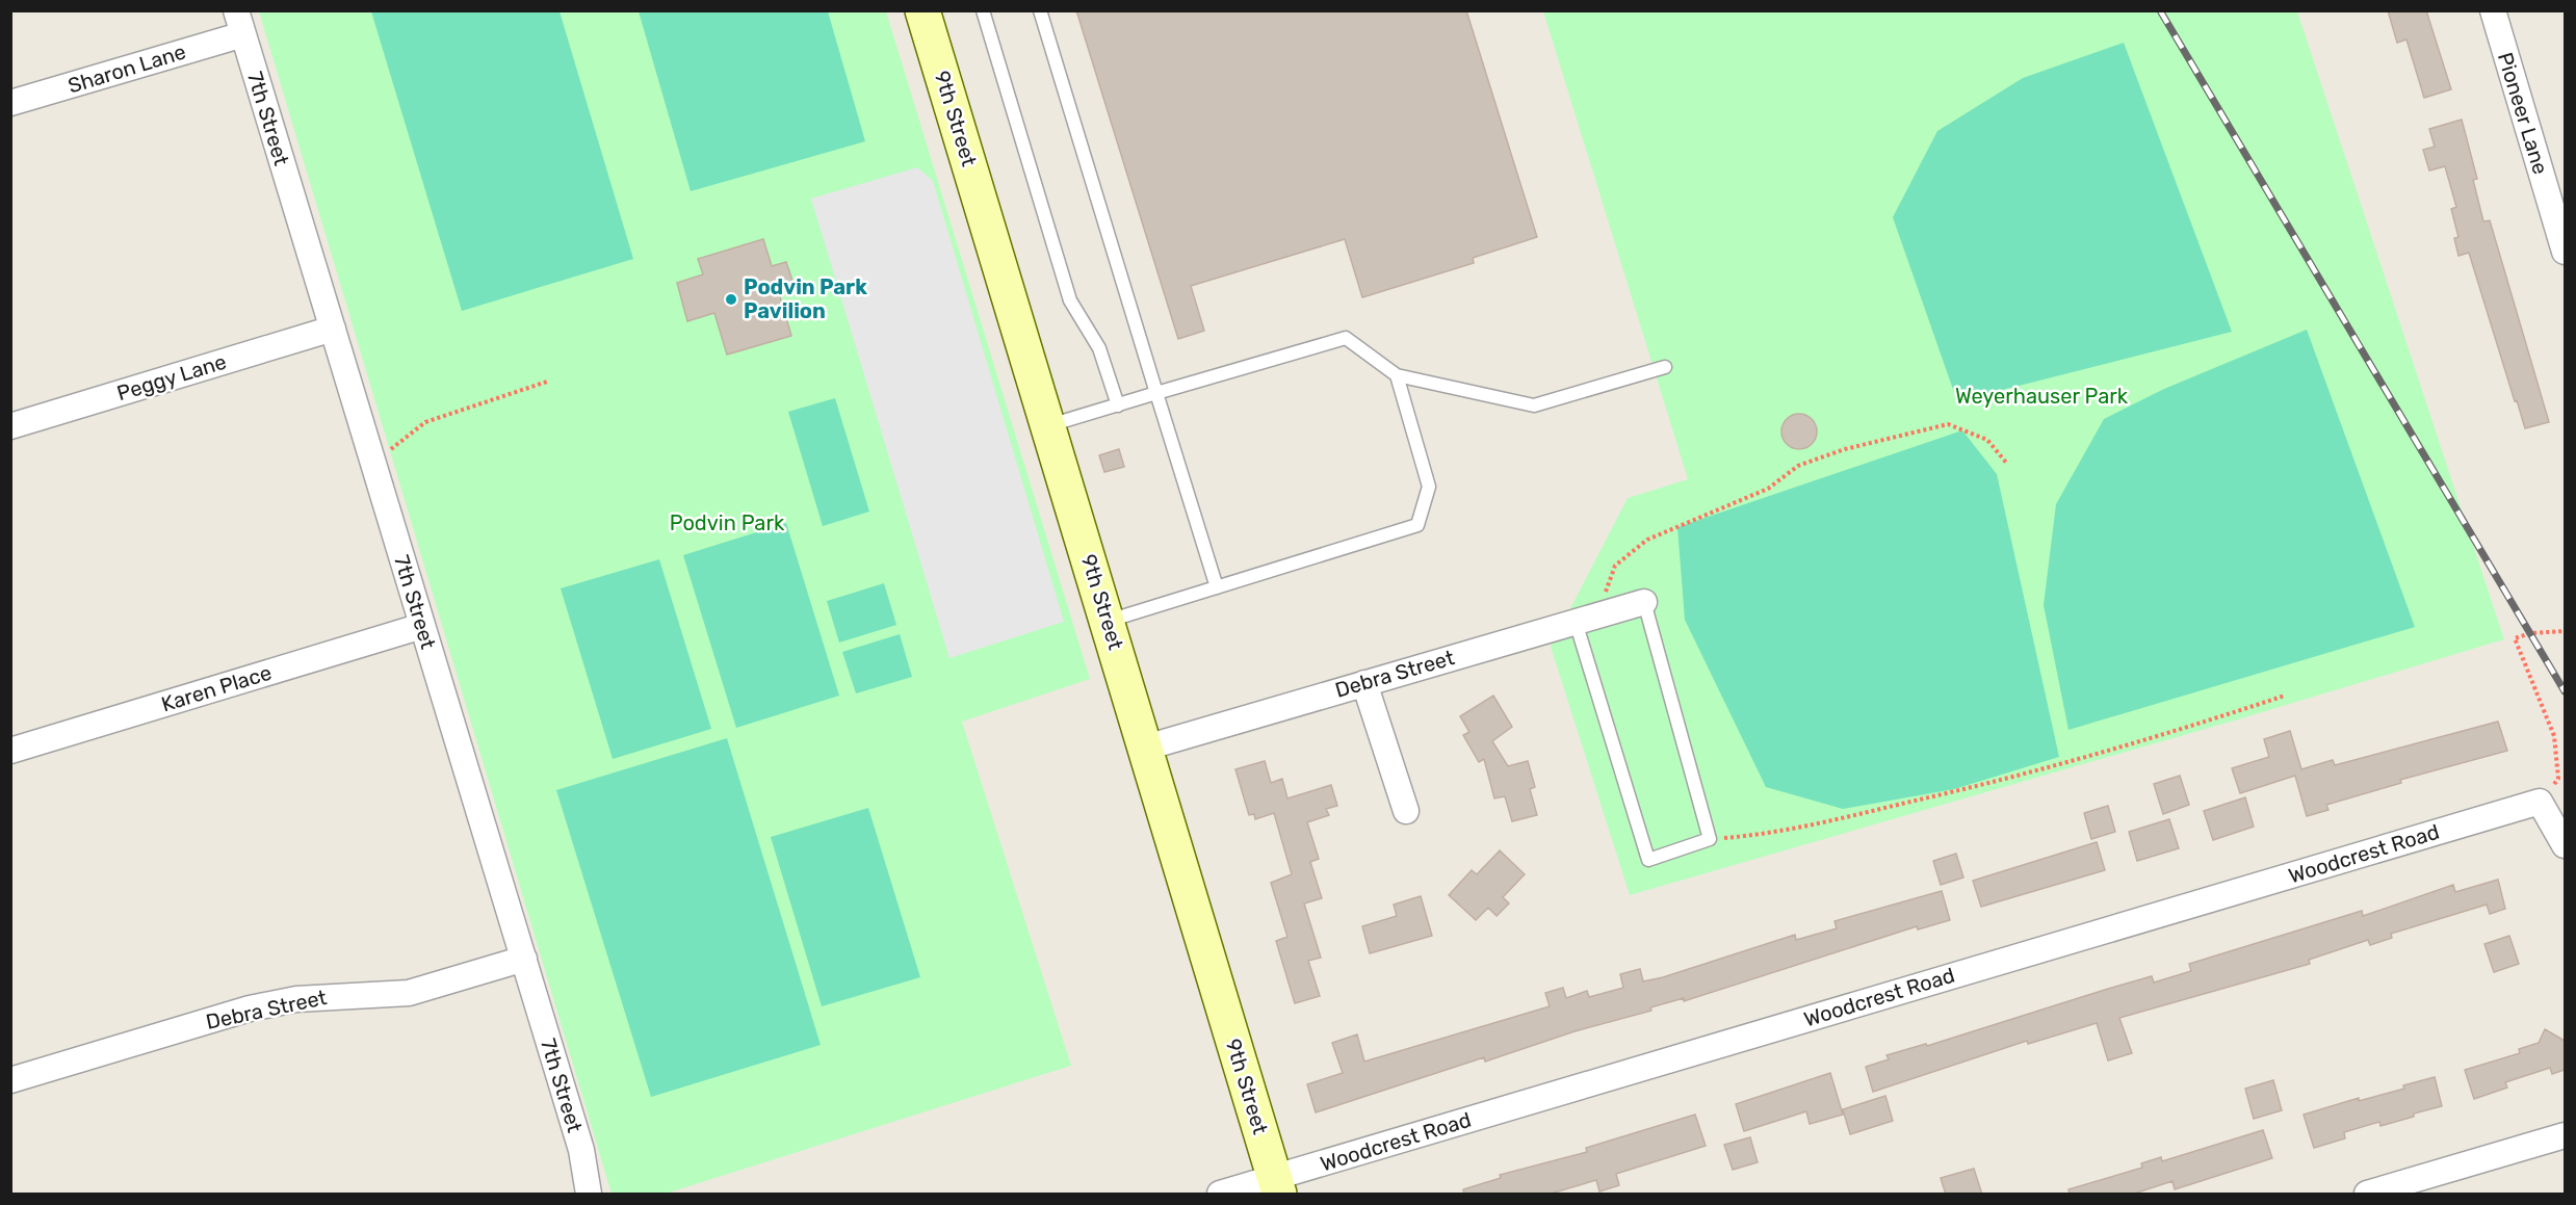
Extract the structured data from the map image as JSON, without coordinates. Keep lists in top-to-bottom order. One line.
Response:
{"streets":{"street":["Sharon Lane","Pioneer Lane","7th Street","9th Street","Peggy Lane","Debra Street","Karen Place","Woodcrest Road"]},"crossings":[["Sharon Lane","7th Street"],["7th Street","Peggy Lane"],["7th Street","Debra Street"],["7th Street","Karen Place"],["9th Street","Debra Street"],["9th Street","Woodcrest Road"]],"parks":["Weyerhauser Park","Podvin Park"],"places":["Podvin Park Pavilion"]}
